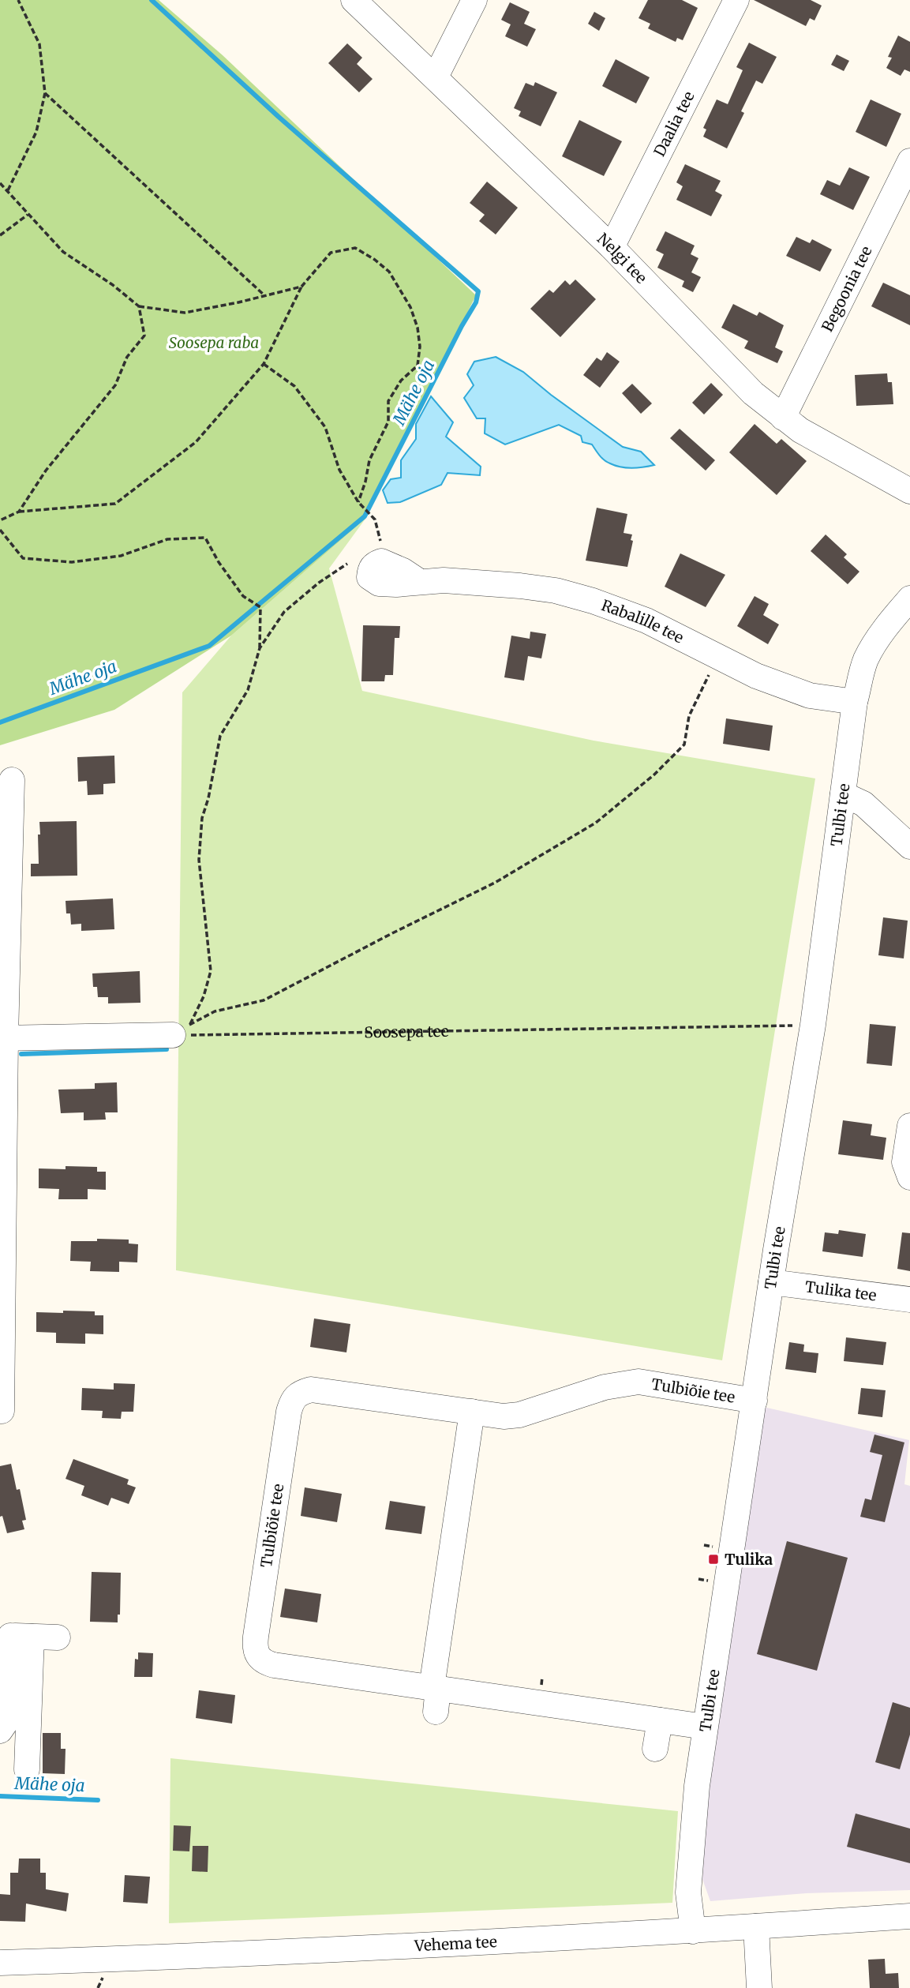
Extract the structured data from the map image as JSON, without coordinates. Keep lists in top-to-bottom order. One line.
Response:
{"streets":{"street":["Daalia tee","Nelgi tee","Begoonia tee","Rabalille tee","Tulbi tee","Tulika tee","Tulbiõie tee","Vehema tee"],"path":["Soosepa tee"]},"crossings":[["Daalia tee","Nelgi tee"],["Nelgi tee","Begoonia tee"],["Rabalille tee","Tulbi tee"],["Tulbi tee","Soosepa tee"],["Tulbi tee","Tulika tee"],["Tulbi tee","Tulbiõie tee"],["Tulbi tee","Vehema tee"]],"water":["Mähe oja"],"parks":["Soosepa raba"],"places":{"transit":["Tulika"]}}
